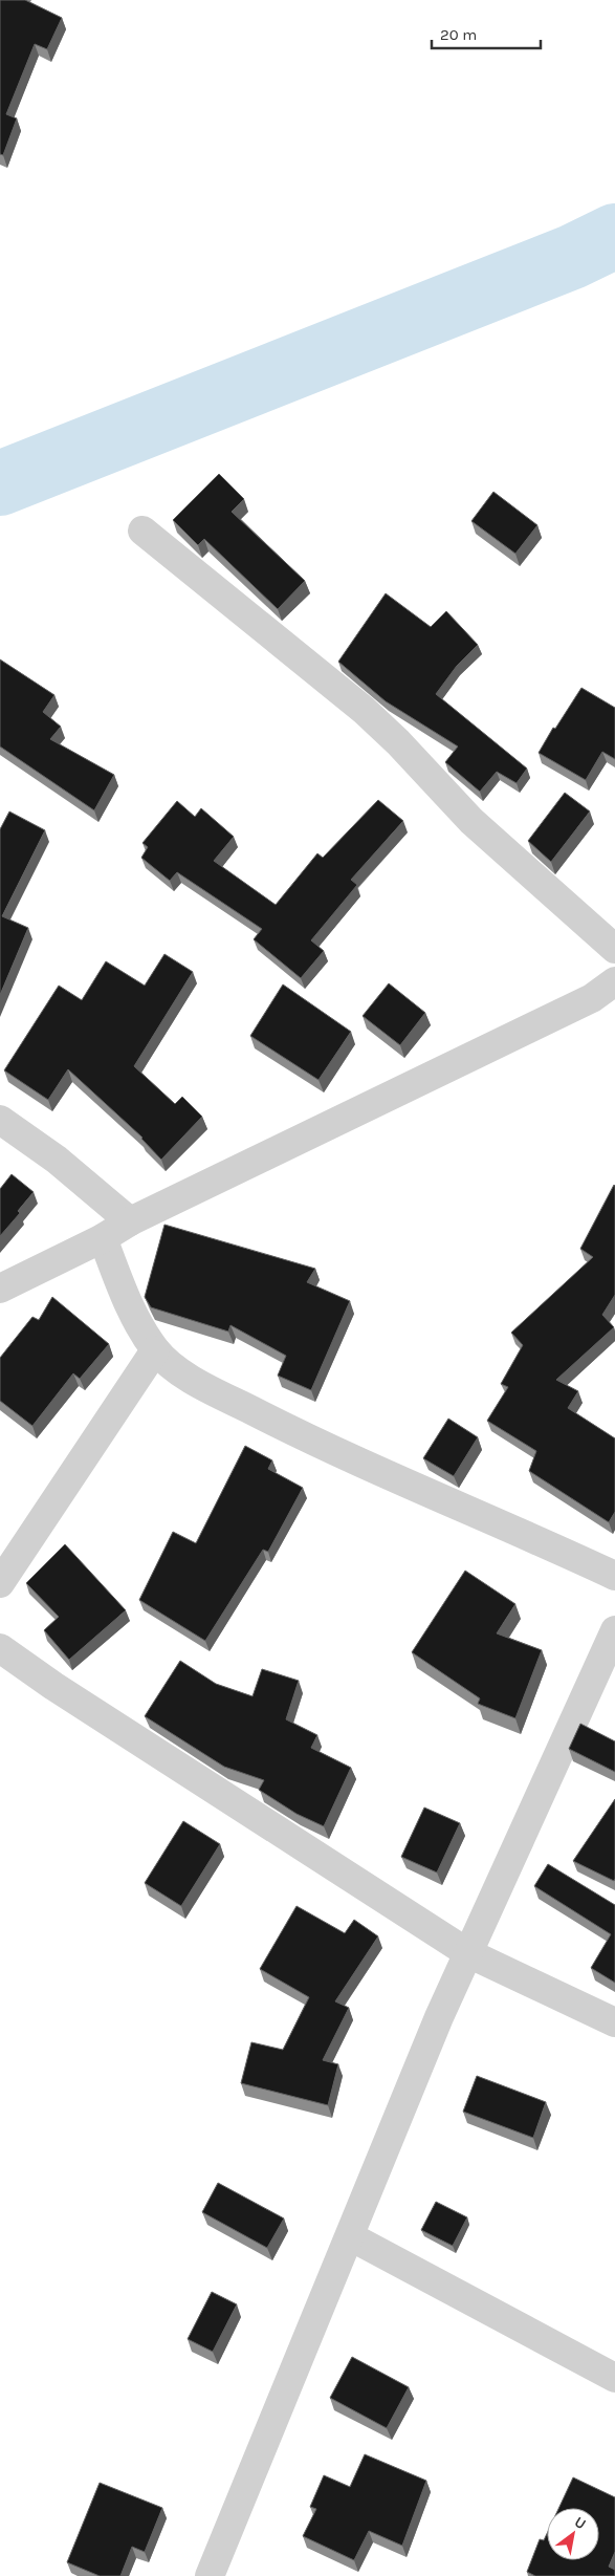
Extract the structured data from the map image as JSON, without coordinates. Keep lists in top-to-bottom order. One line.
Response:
{"scale_bar":"20 m","north":"top right"}
